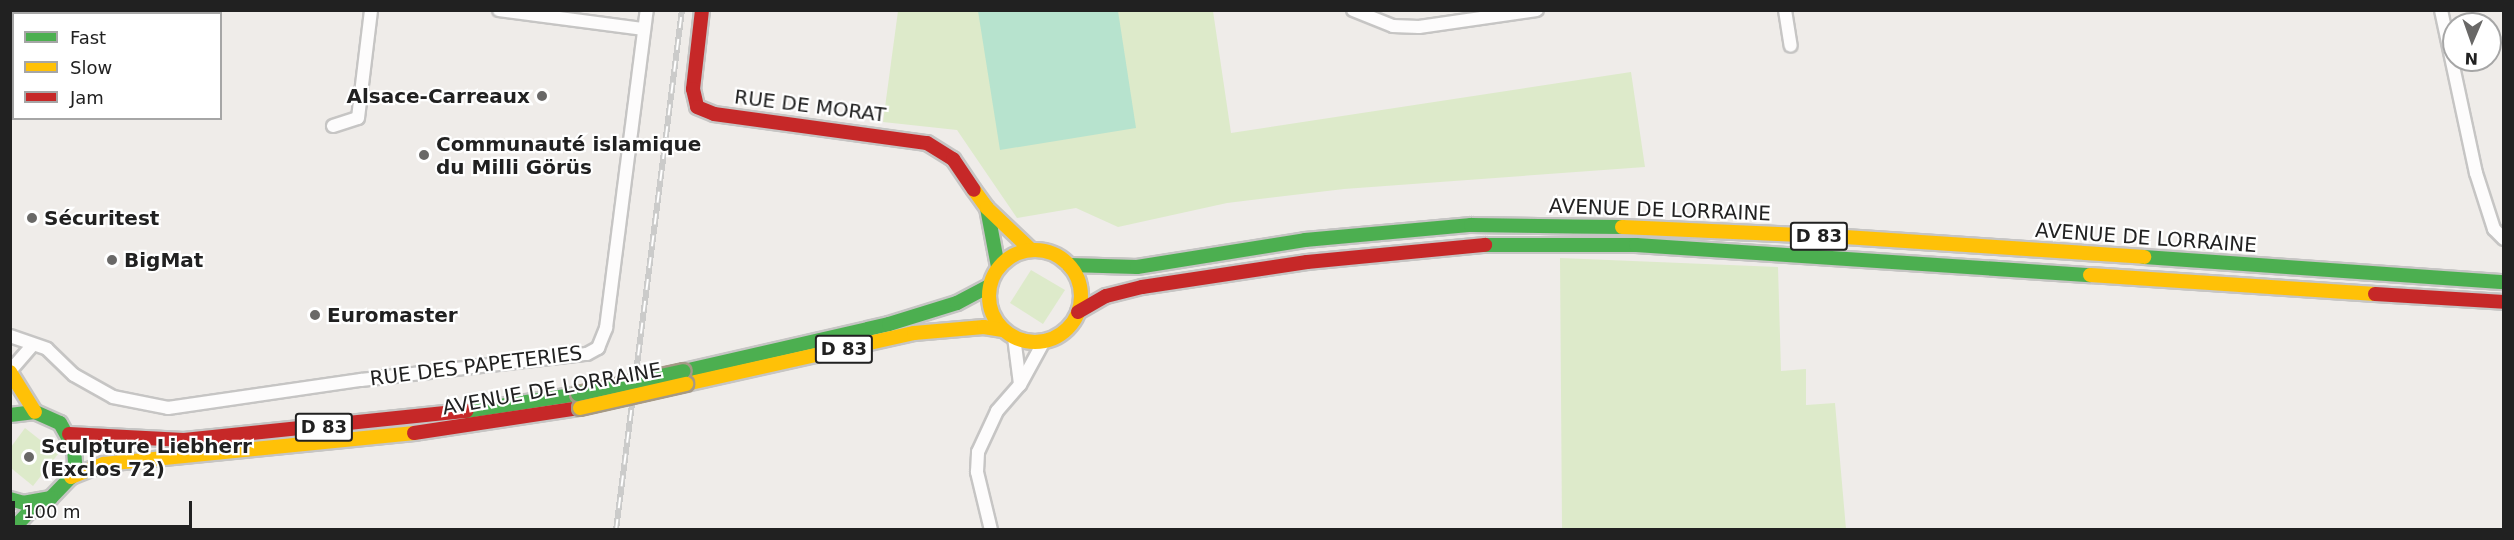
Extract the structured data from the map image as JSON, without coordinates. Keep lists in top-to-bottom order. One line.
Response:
{"streets":{"main road":["RUE DE MORAT","AVENUE DE LORRAINE","D 83"],"street":["RUE DES PAPETERIES"]},"crossings":[["RUE DE MORAT","AVENUE DE LORRAINE"]],"places":["Alsace-Carreaux","Communauté islamique du Milli Görüs","Sécuritest","BigMat","Euromaster","Sculpture Liebherr (Exclos 72)"],"legend":["Fast","Slow","Jam"],"scale_bar":"100 m","north":"bottom"}
